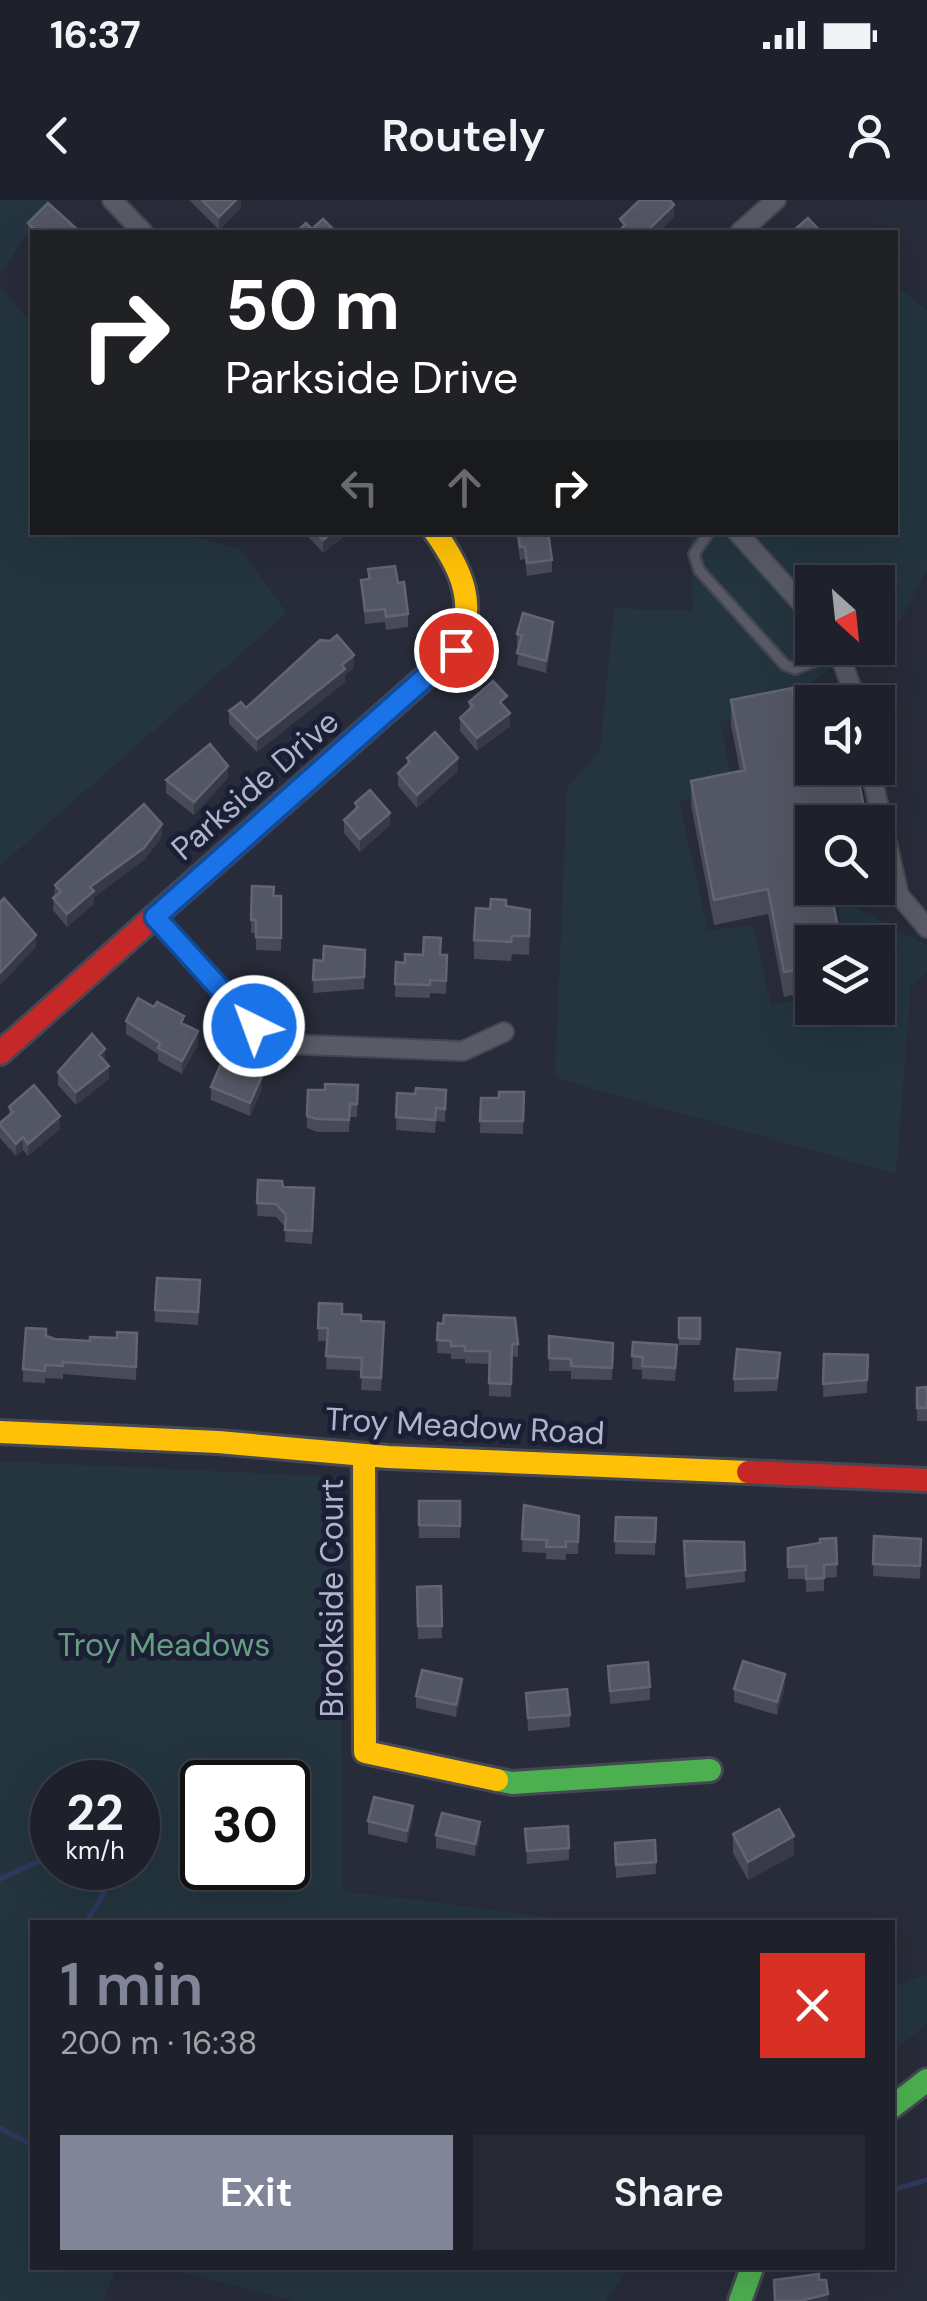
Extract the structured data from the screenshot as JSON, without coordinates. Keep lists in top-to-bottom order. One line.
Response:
{"streets":{"street":["Parkside Drive","Troy Meadow Road","Brookside Court"]},"crossings":[["Troy Meadow Road","Brookside Court"]],"parks":["Troy Meadows"],"north":"bottom right","page":{"status":"16:37","header":"Routely","turn":["50 m","Parkside Drive"],"speed":"22 km/h","limit":"30","heading":["1 min","200 m · 16:38"],"buttons":["Exit","Share"]}}
